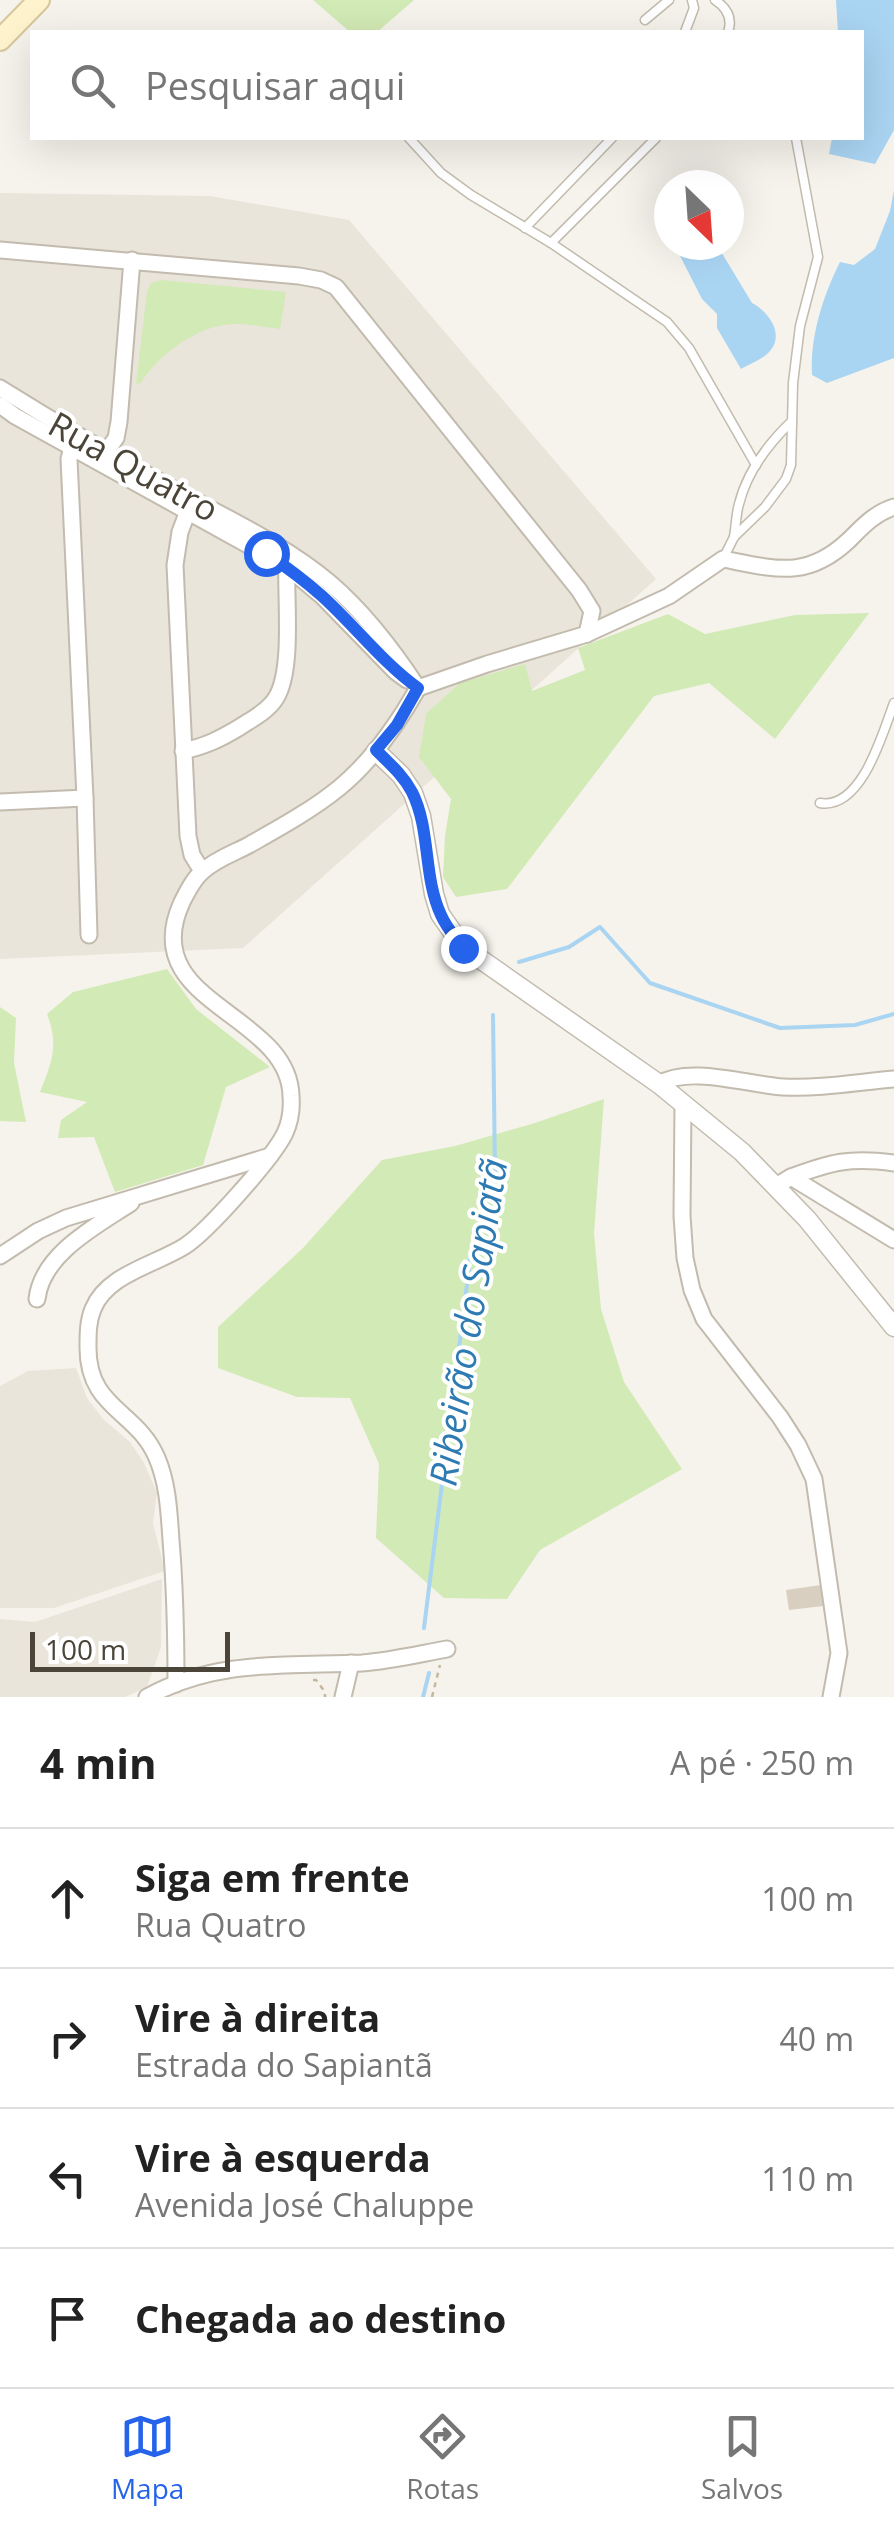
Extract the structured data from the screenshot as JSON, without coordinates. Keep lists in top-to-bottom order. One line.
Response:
{"streets":{"street":["Rua Quatro"]},"water":["Ribeirão do Sapiatã"],"scale_bar":"100 m","north":"bottom right","page":{"search":"Pesquisar aqui","scale":"100 m","heading":["4 min","A pé · 250 m"],"list":[["Siga em frente","Rua Quatro","100 m"],["Vire à direita","Estrada do Sapiantã","40 m"],["Vire à esquerda","Avenida José Chaluppe","110 m"],"Chegada ao destino"],"nav":["Mapa","Rotas","Salvos"]}}
